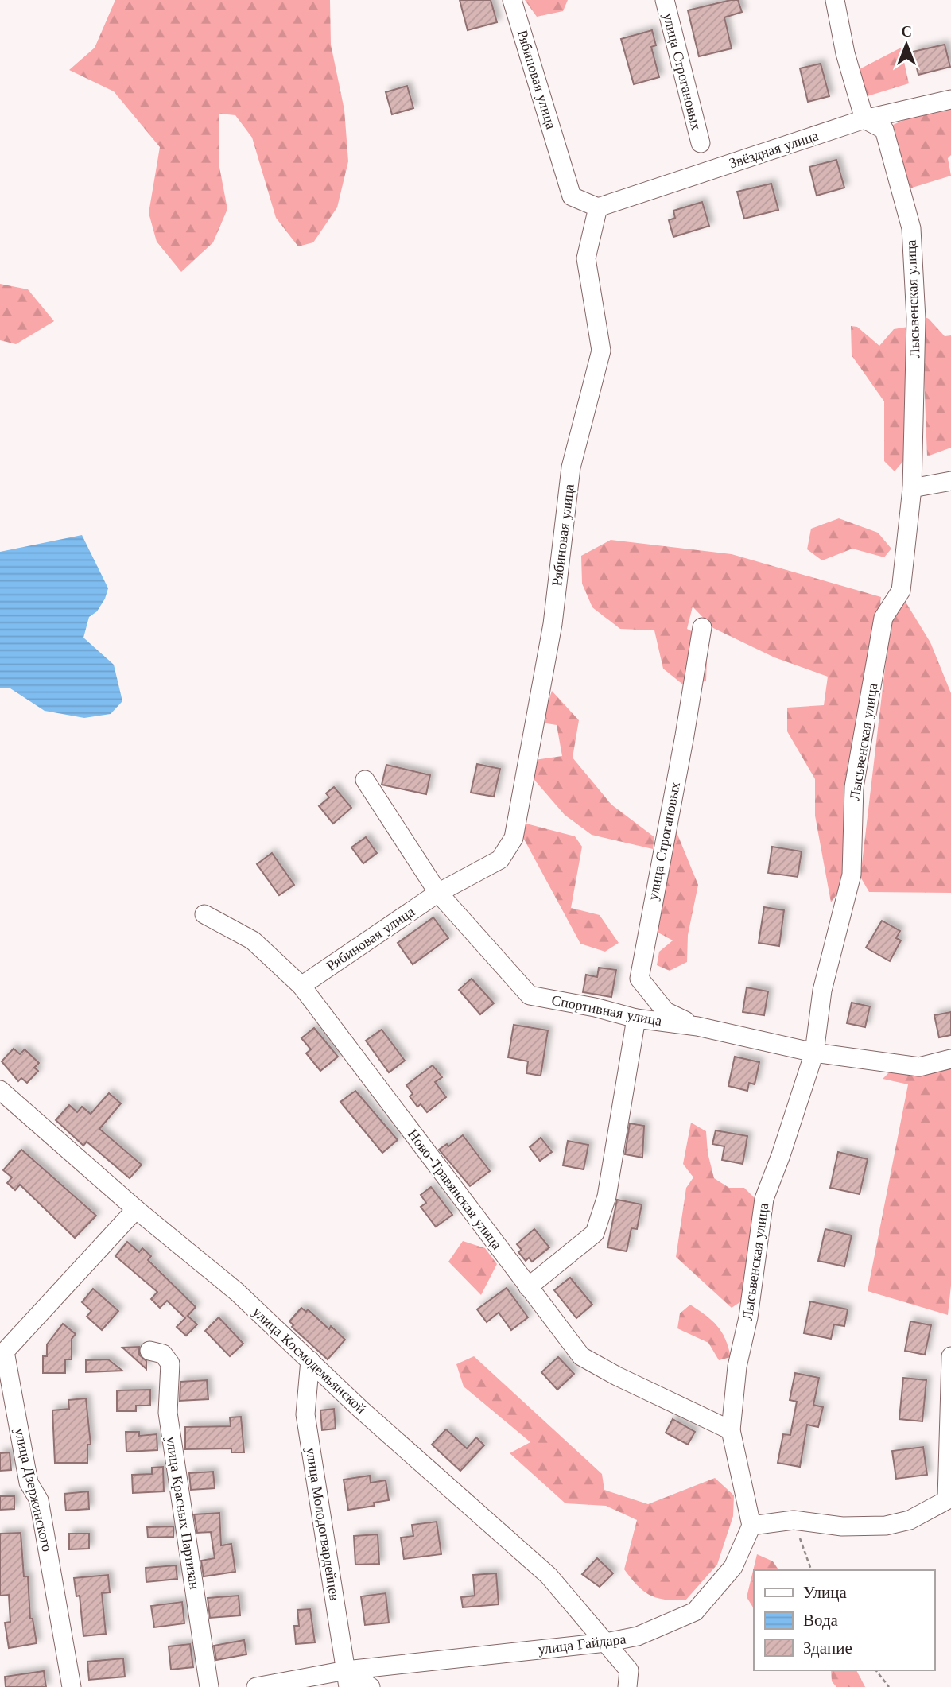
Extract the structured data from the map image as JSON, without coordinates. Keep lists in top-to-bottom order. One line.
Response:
{"streets":{"street":["улица Строгановых","Рябиновая улица","Звёздная улица","Лысьвенская улица","Спортивная улица","Ново-Травянская улица","улица Космодемьянской","улица Дзержинского","улица Красных Партизан","улица Молодогвардейцев","улица Гайдара"]},"crossings":[["улица Строгановых","Спортивная улица"],["Рябиновая улица","Звёздная улица"],["Рябиновая улица","Спортивная улица"],["Рябиновая улица","Ново-Травянская улица"],["Звёздная улица","Лысьвенская улица"],["Лысьвенская улица","Спортивная улица"],["Лысьвенская улица","Ново-Травянская улица"],["Лысьвенская улица","улица Гайдара"],["улица Космодемьянской","улица Дзержинского"],["улица Космодемьянской","улица Молодогвардейцев"],["улица Космодемьянской","улица Гайдара"],["улица Молодогвардейцев","улица Гайдара"]],"legend":["Улица","Вода","Здание"],"north":"top"}
